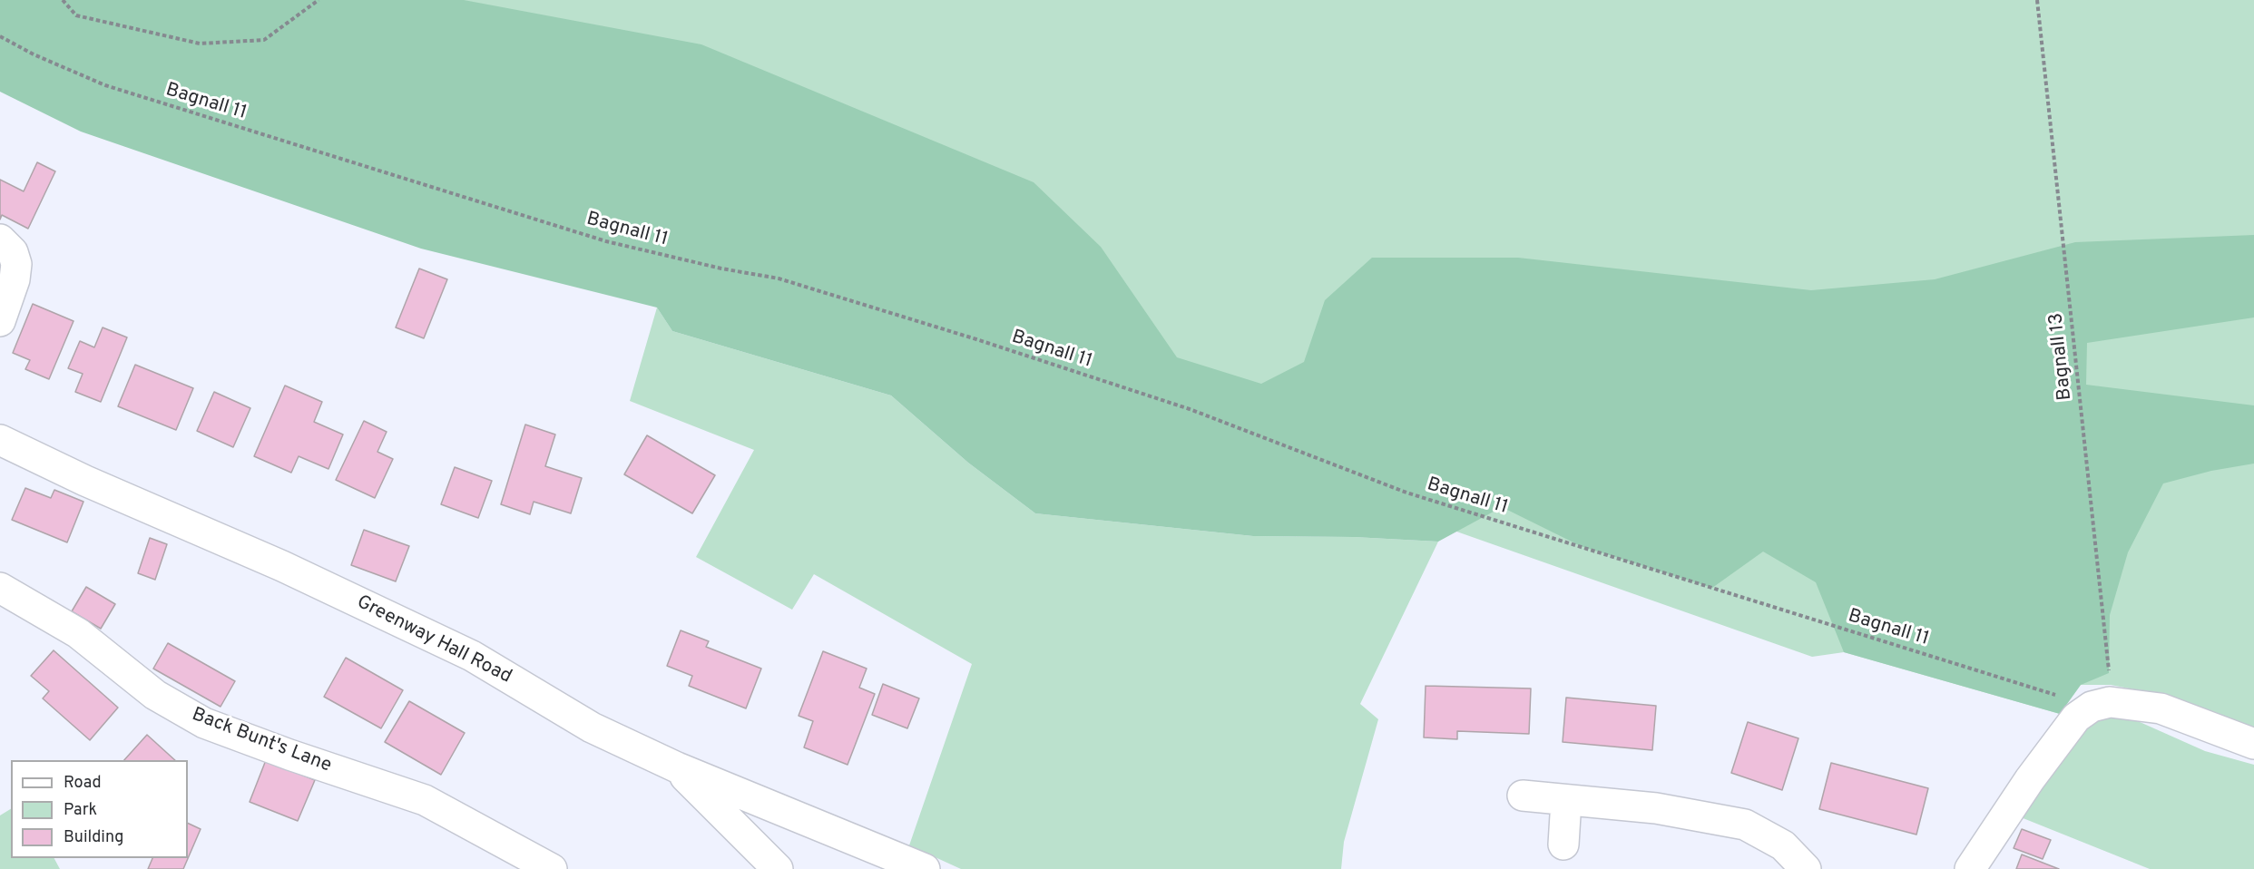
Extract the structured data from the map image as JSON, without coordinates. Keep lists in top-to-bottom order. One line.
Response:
{"streets":{"street":["Greenway Hall Road","Back Bunt's Lane"],"path":["Bagnall 11","Bagnall 13"]},"crossings":[["Bagnall 11","Bagnall 13"]],"legend":["Road","Park","Building"]}
